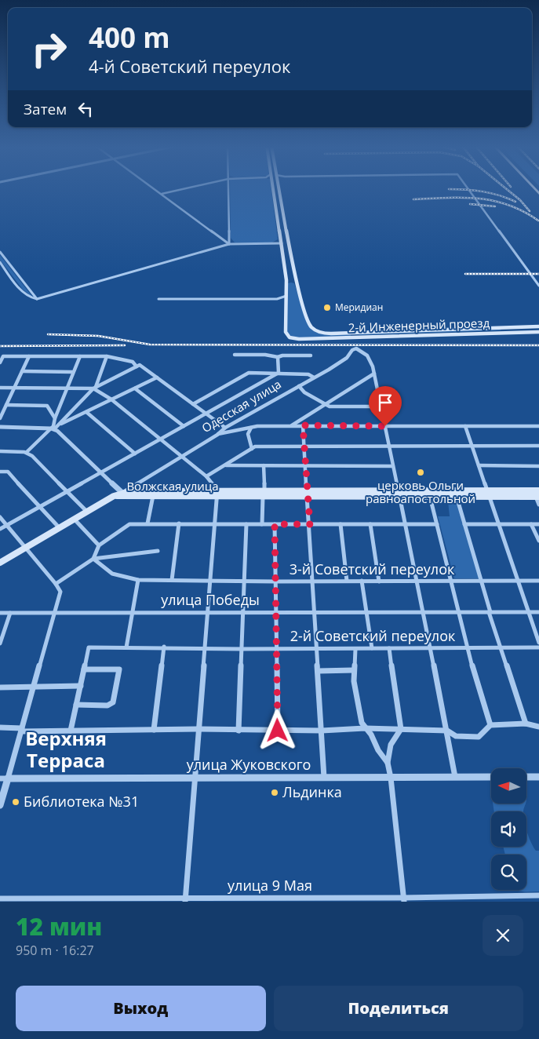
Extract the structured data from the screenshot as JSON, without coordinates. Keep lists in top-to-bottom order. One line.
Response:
{"streets":{"main road":["2-й Инженерный проезд","Волжская улица"],"street":["Одесская улица","3-й Советский переулок","улица Победы","2-й Советский переулок","улица Жуковского","улица 9 Мая"]},"crossings":[["Одесская улица","Волжская улица"]],"districts":["Верхняя Терраса"],"places":["Меридиан","церковь Ольги равноапостольной","Льдинка","Библиотека №31"],"north":"left","page":{"turn":["400 m","4-й Советский переулок"],"then":"Затем","heading":["12 мин","950 m · 16:27"],"buttons":["Выход","Поделиться"]}}
